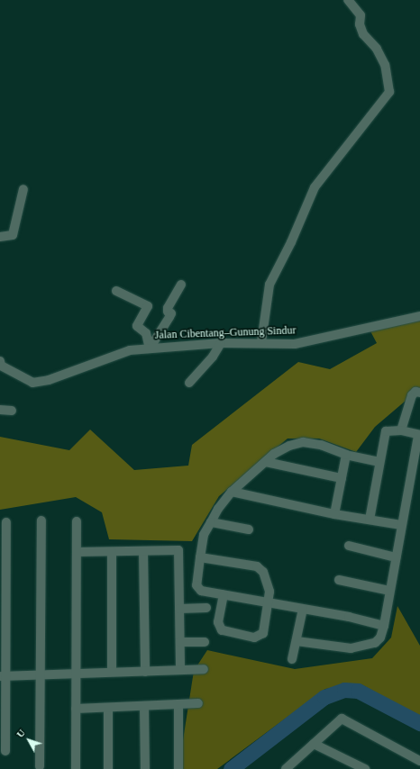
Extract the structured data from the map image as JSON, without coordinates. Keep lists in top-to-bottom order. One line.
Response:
{"streets":{"street":["Jalan Cibentang–Gunung Sindur"]},"north":"top left"}
